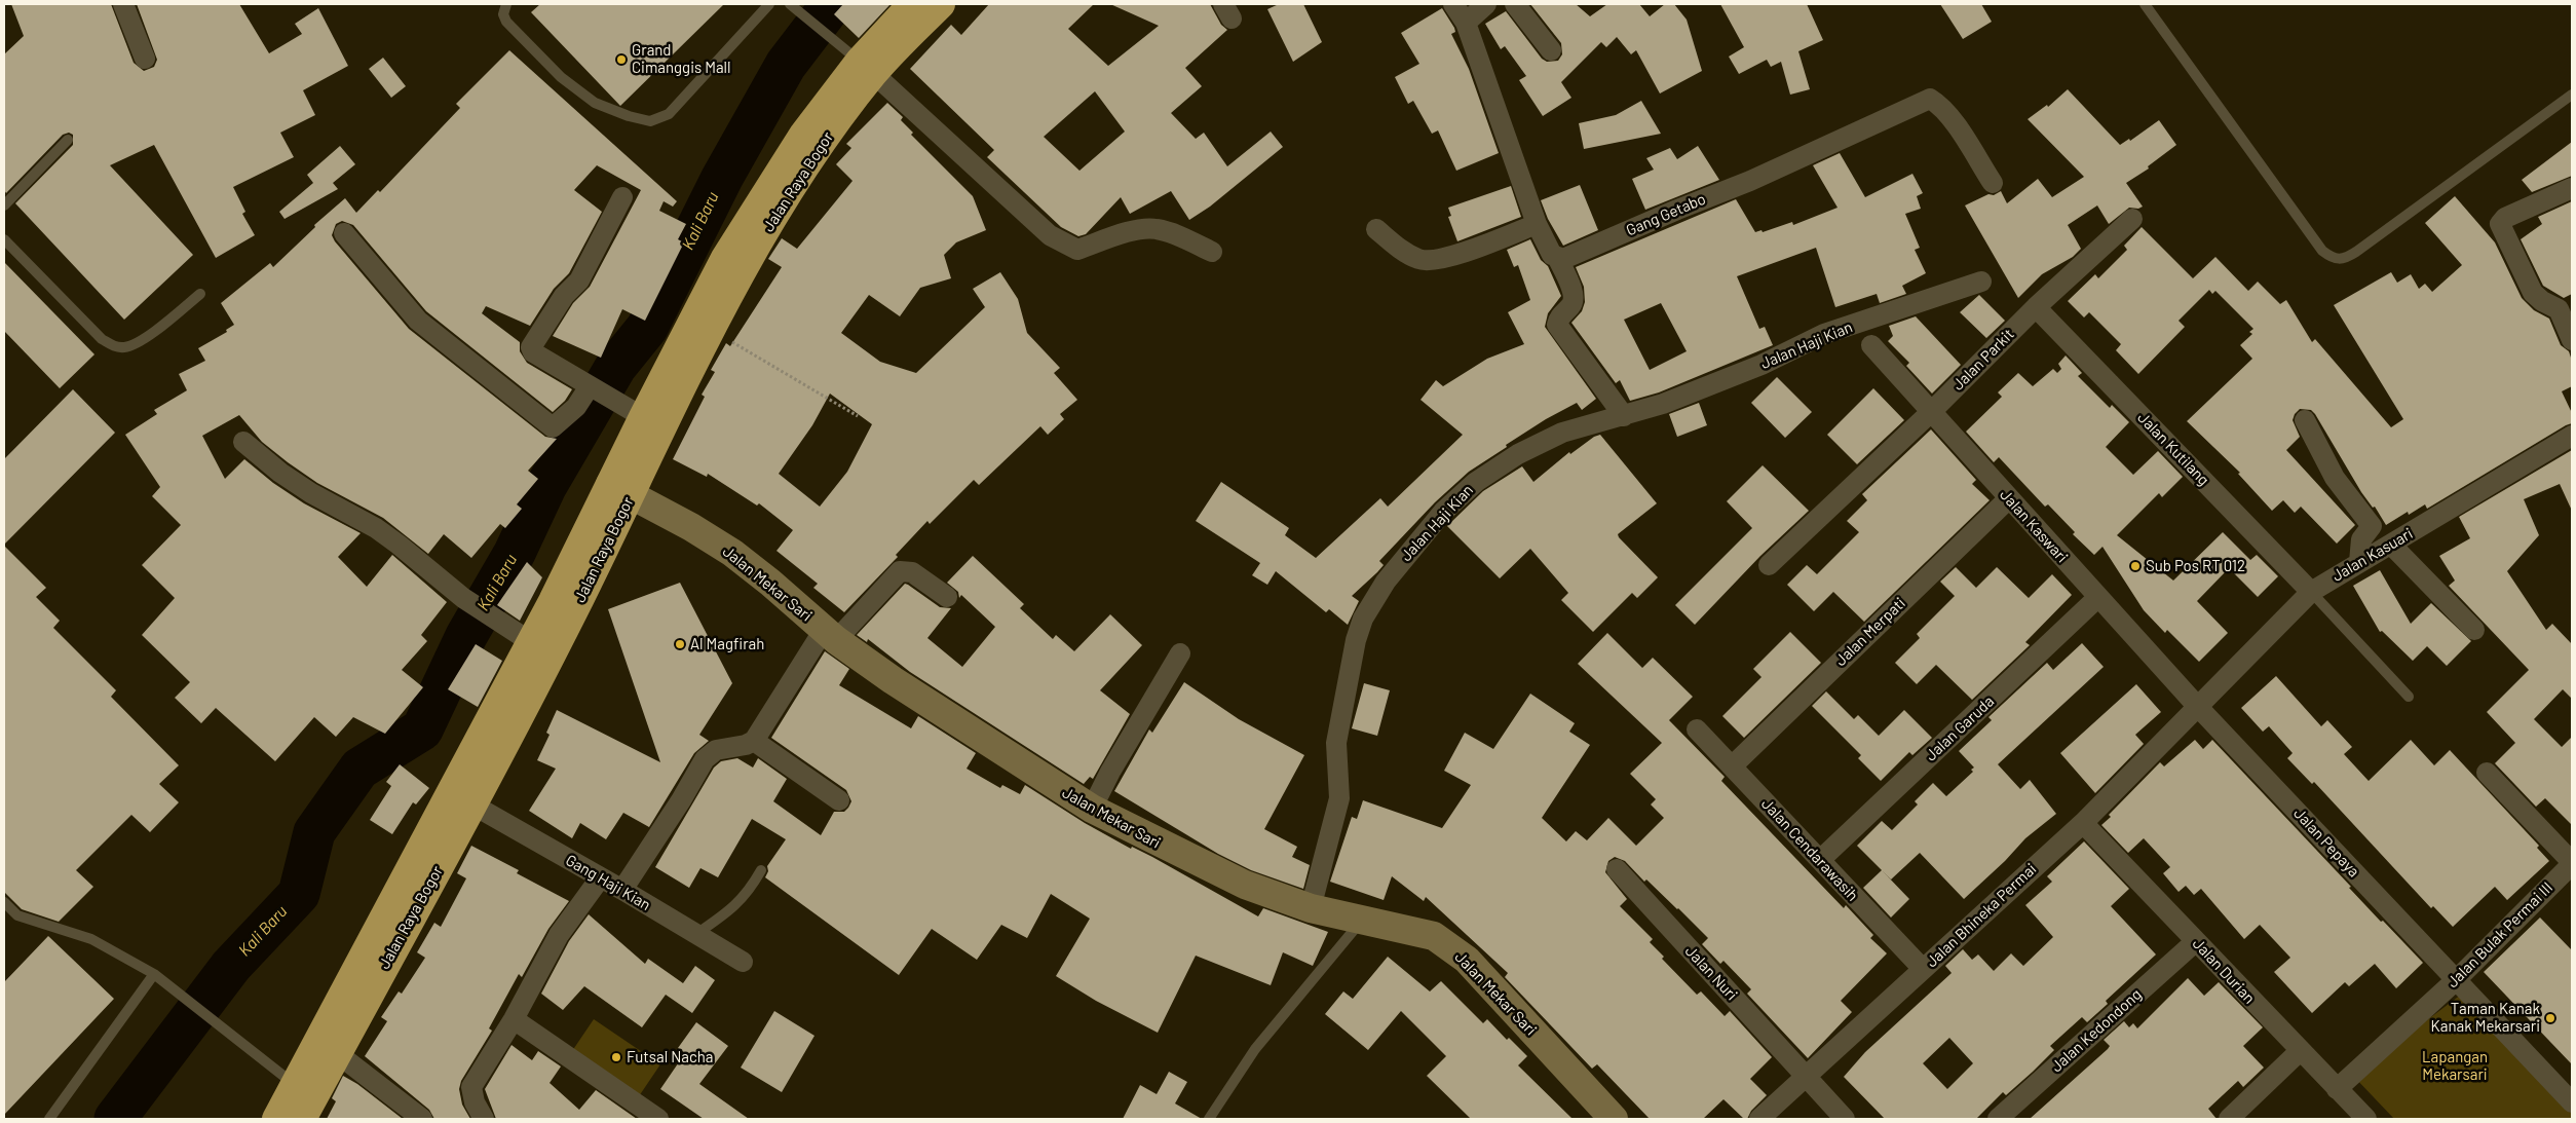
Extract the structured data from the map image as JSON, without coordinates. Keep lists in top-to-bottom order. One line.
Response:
{"streets":{"highway":["Jalan Raya Bogor"],"main road":["Jalan Mekar Sari"],"street":["Gang Getabo","Jalan Haji Kian","Jalan Parkit","Jalan Kutilang","Jalan Kaswari","Jalan Kasuari","Jalan Merpati","Jalan Garuda","Jalan Pepaya","Jalan Cendarawasih","Gang Haji Kian","Jalan Bhineka Permai","Jalan Bulak Permai III","Jalan Durian","Jalan Nuri","Jalan Kedondong"]},"crossings":[["Jalan Raya Bogor","Jalan Mekar Sari"],["Jalan Raya Bogor","Gang Haji Kian"],["Jalan Haji Kian","Jalan Mekar Sari"],["Jalan Parkit","Jalan Kutilang"],["Jalan Parkit","Jalan Kaswari"],["Jalan Kutilang","Jalan Kasuari"],["Jalan Kaswari","Jalan Kasuari"],["Jalan Kaswari","Jalan Merpati"],["Jalan Kaswari","Jalan Garuda"],["Jalan Kaswari","Jalan Pepaya"],["Jalan Kaswari","Jalan Bhineka Permai"],["Jalan Kasuari","Jalan Pepaya"],["Jalan Kasuari","Jalan Bhineka Permai"],["Jalan Merpati","Jalan Cendarawasih"],["Jalan Garuda","Jalan Cendarawasih"],["Jalan Pepaya","Jalan Bhineka Permai"],["Jalan Pepaya","Jalan Bulak Permai III"],["Jalan Cendarawasih","Jalan Bhineka Permai"],["Jalan Bhineka Permai","Jalan Durian"],["Jalan Bhineka Permai","Jalan Nuri"],["Jalan Bulak Permai III","Jalan Durian"],["Jalan Durian","Jalan Kedondong"]],"water":["Kali Baru"],"parks":["Lapangan Mekarsari"],"places":["Grand Cimanggis Mall","Sub Pos RT 012","Al Magfirah","Taman Kanak Kanak Mekarsari","Futsal Nacha"]}
